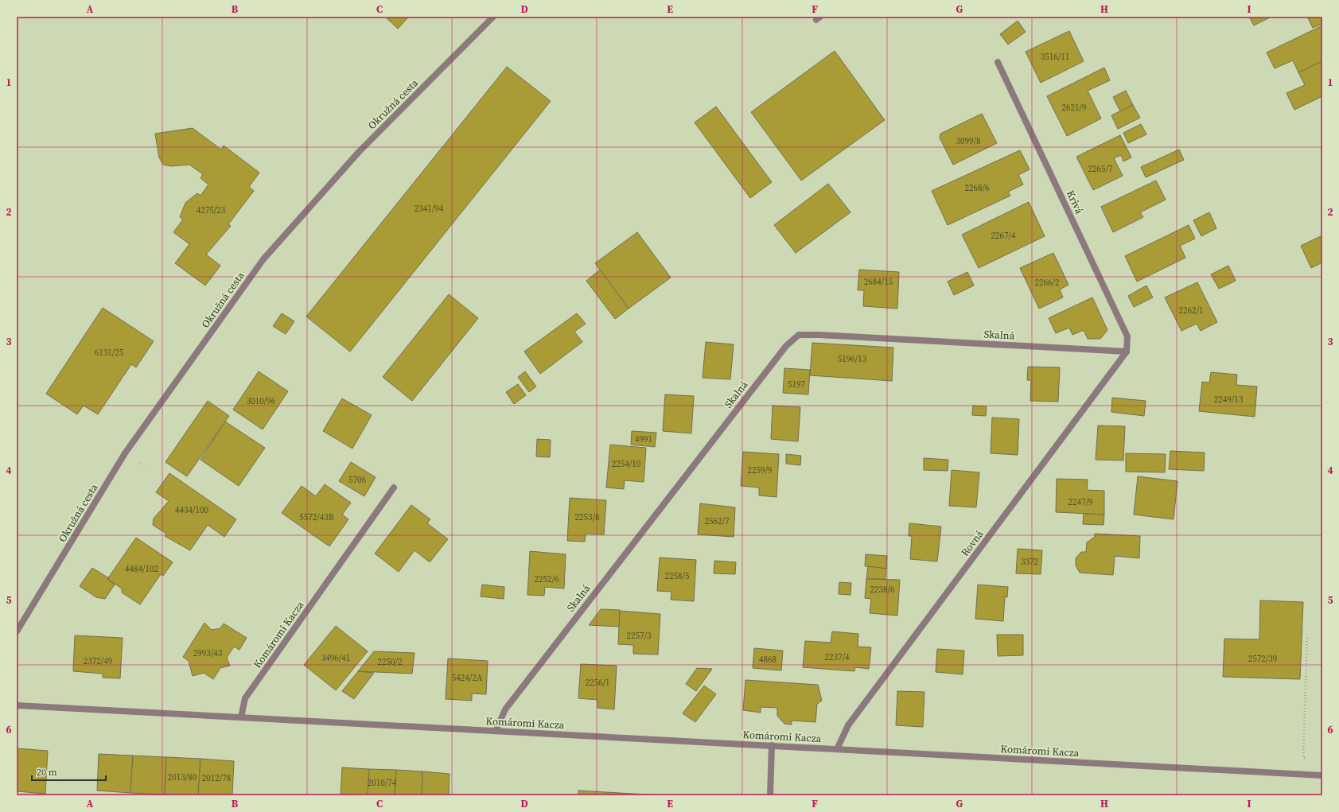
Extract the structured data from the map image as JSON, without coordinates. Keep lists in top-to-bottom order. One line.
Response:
{"streets":{"street":["Okružná cesta","Krivá","Skalná","Rovná","Komáromi Kacza"]},"crossings":[["Krivá","Skalná"],["Krivá","Rovná"],["Skalná","Rovná"],["Skalná","Komáromi Kacza"],["Rovná","Komáromi Kacza"]],"house_numbers":["3516/11","2621/9","3099/8","2265/7","2268/6","2341/94","4275/23","2267/4","2684/15","2266/2","2262/1","6131/25","5196/13","5197","2249/13","3010/96","4991","2254/10","2259/9","5706","2247/9","4434/100","5572/43B","2253/8","2562/7","3372","4484/102","2258/5","2252/6","2238/6","2257/3","2993/43","2237/4","3496/41","2572/39","4868","2372/49","2250/2","5424/2A","2256/1","2013/80","2012/78","2010/74"],"scale_bar":"20 m","grid":{"columns":["A","B","C","D","E","F","G","H","I"],"rows":["1","2","3","4","5","6"]}}
